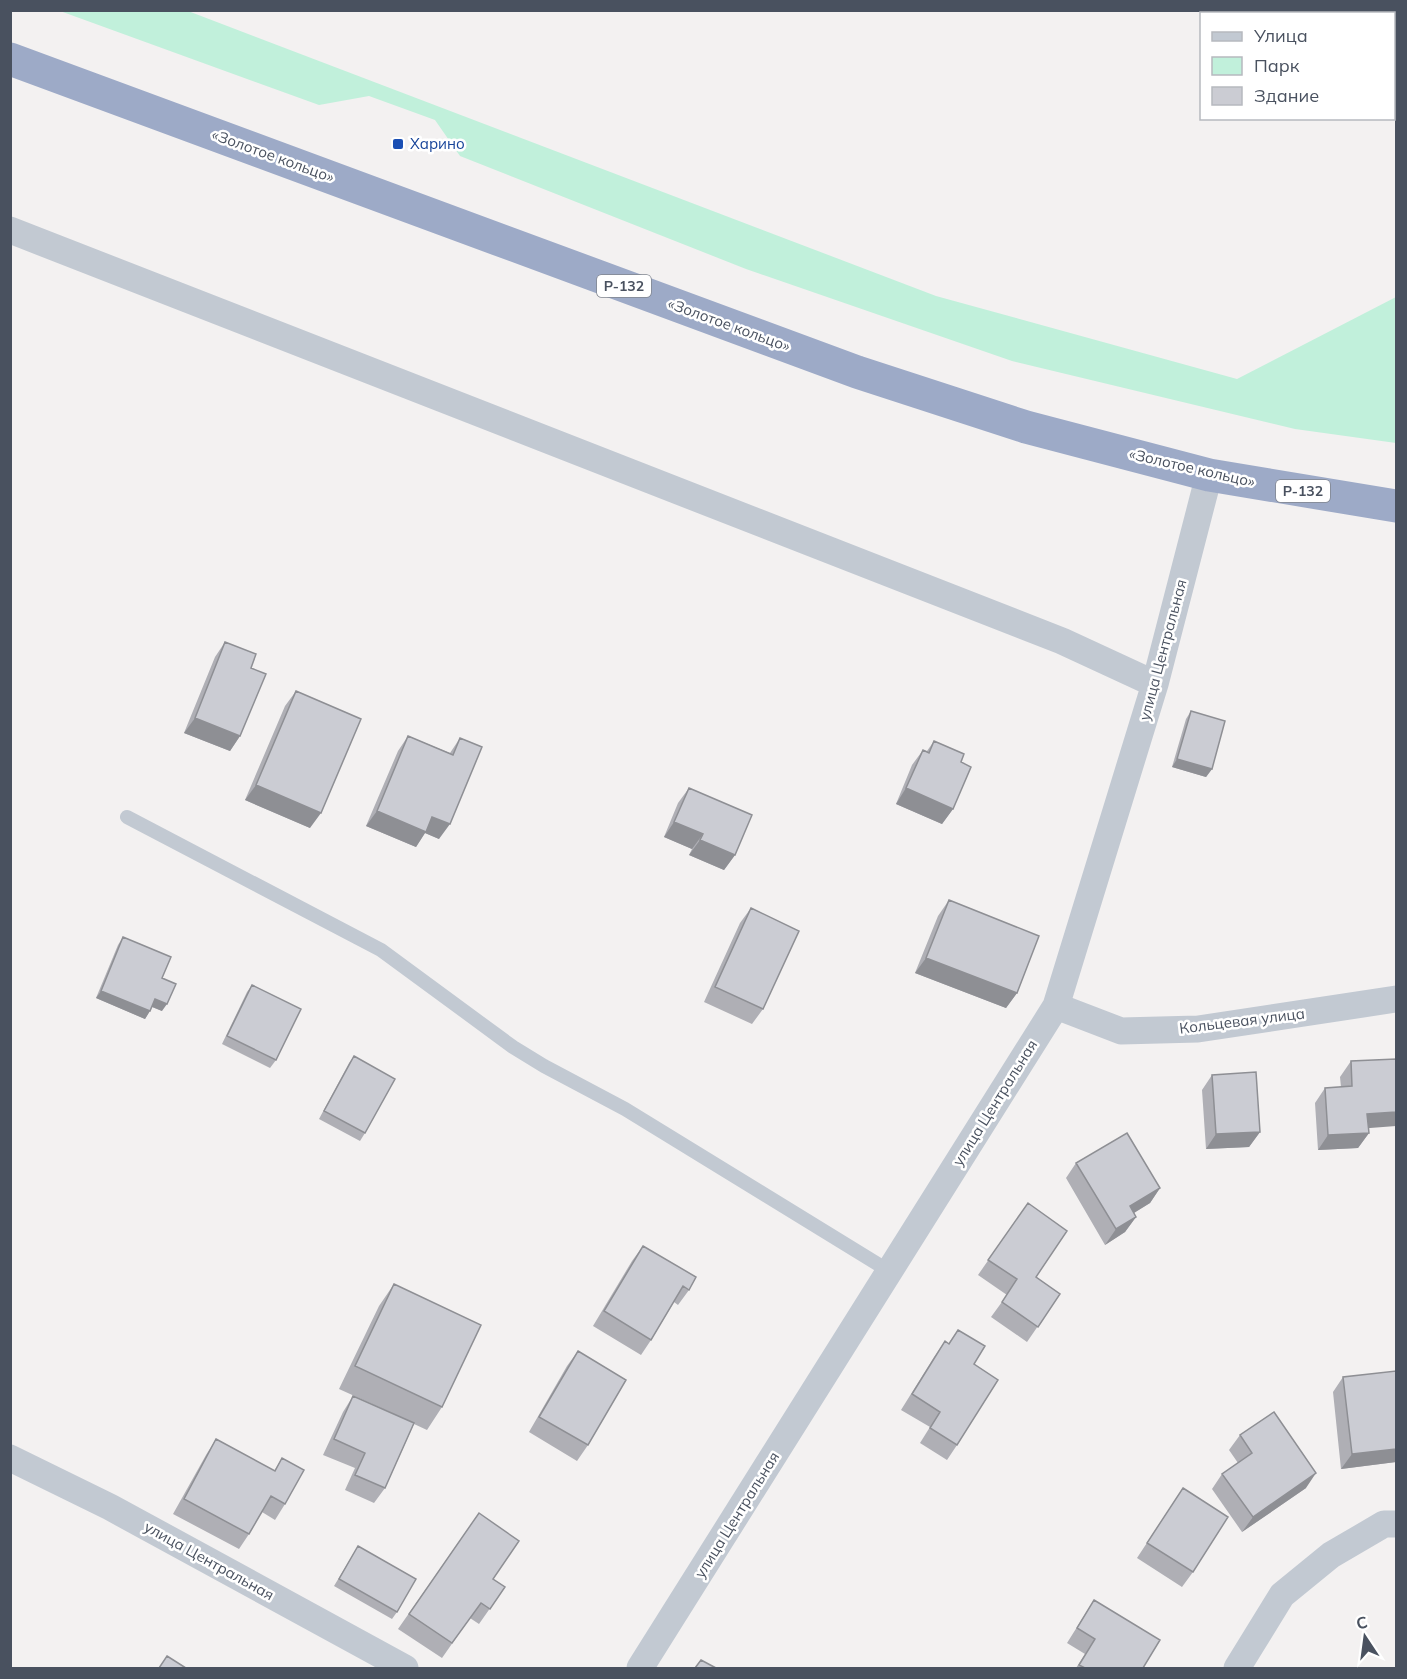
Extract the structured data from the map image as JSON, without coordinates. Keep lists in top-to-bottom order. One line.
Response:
{"streets":{"highway":["«Золотое кольцо»","Р-132"],"street":["улица Центральная","Кольцевая улица"]},"crossings":[["«Золотое кольцо»","улица Центральная"],["улица Центральная","Кольцевая улица"]],"places":{"transit":["Харино"]},"legend":["Улица","Парк","Здание"],"north":"top"}
